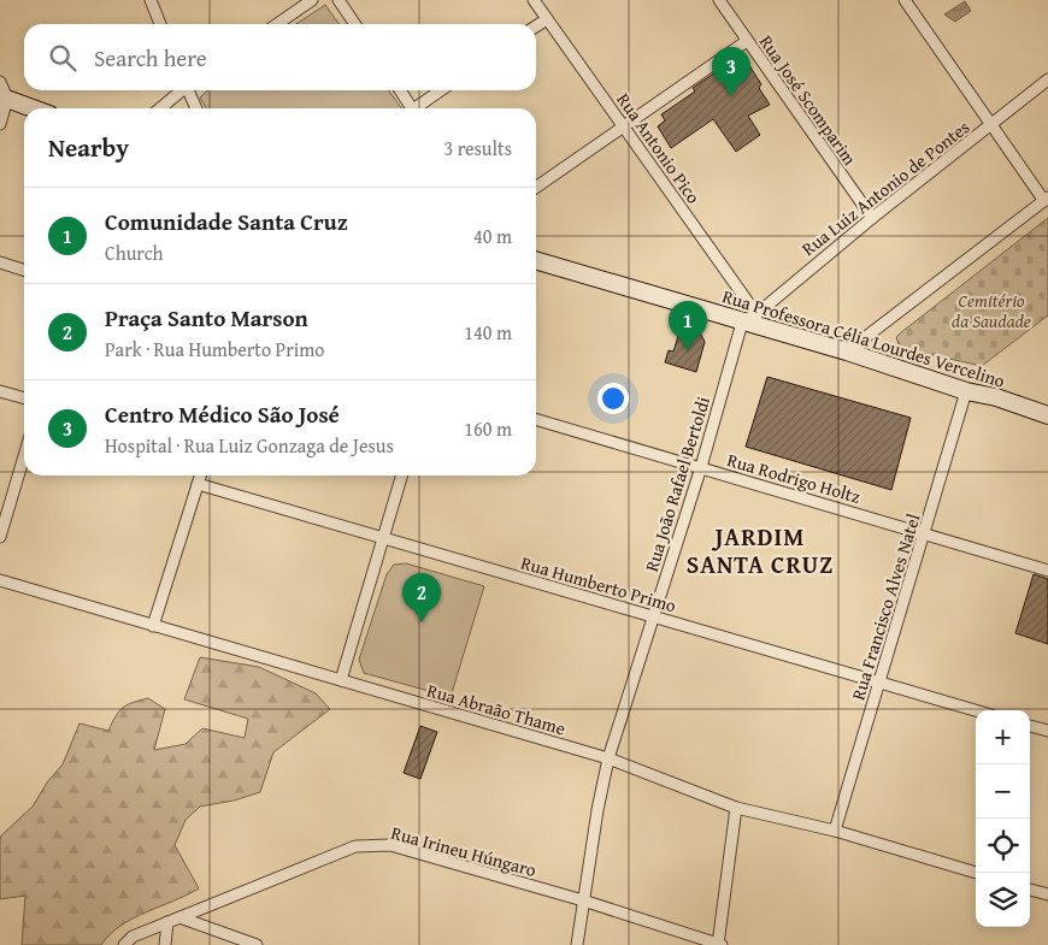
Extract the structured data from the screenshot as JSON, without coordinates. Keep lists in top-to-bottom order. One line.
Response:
{"streets":{"main road":["Rua Professora Célia Lourdes Vercelino"],"street":["Rua José Scomparim","Rua Antonio Pico","Rua Luiz Antonio de Pontes","Rua Rodrigo Holtz","Rua João Rafael Bertoldi","Rua Humberto Primo","Rua Francisco Alves Natel","Rua Abraão Thame","Rua Irineu Húngaro"]},"crossings":[["Rua José Scomparim","Rua Luiz Antonio de Pontes"],["Rua Antonio Pico","Rua Luiz Antonio de Pontes"],["Rua Antonio Pico","Rua Professora Célia Lourdes Vercelino"],["Rua Antonio Pico","Rua João Rafael Bertoldi"],["Rua Luiz Antonio de Pontes","Rua Professora Célia Lourdes Vercelino"],["Rua Luiz Antonio de Pontes","Rua João Rafael Bertoldi"],["Rua Professora Célia Lourdes Vercelino","Rua João Rafael Bertoldi"],["Rua Professora Célia Lourdes Vercelino","Rua Francisco Alves Natel"],["Rua Rodrigo Holtz","Rua João Rafael Bertoldi"],["Rua Rodrigo Holtz","Rua Francisco Alves Natel"],["Rua João Rafael Bertoldi","Rua Humberto Primo"],["Rua João Rafael Bertoldi","Rua Abraão Thame"],["Rua João Rafael Bertoldi","Rua Irineu Húngaro"],["Rua Humberto Primo","Rua Francisco Alves Natel"],["Rua Francisco Alves Natel","Rua Abraão Thame"]],"districts":["JARDIM SANTA CRUZ"],"parks":["Cemitério da Saudade"],"page":{"search":"Search here","pins":["3","1","2"],"heading":["Nearby","3 results"],"list":[{"mark":"1","name":"Comunidade Santa Cruz","note":"Church","value":"40 m"},{"mark":"2","name":"Praça Santo Marson","note":"Park · Rua Humberto Primo","value":"140 m"},{"mark":"3","name":"Centro Médico São José","note":"Hospital · Rua Luiz Gonzaga de Jesus","value":"160 m"}],"map_buttons":["+","−"]}}
